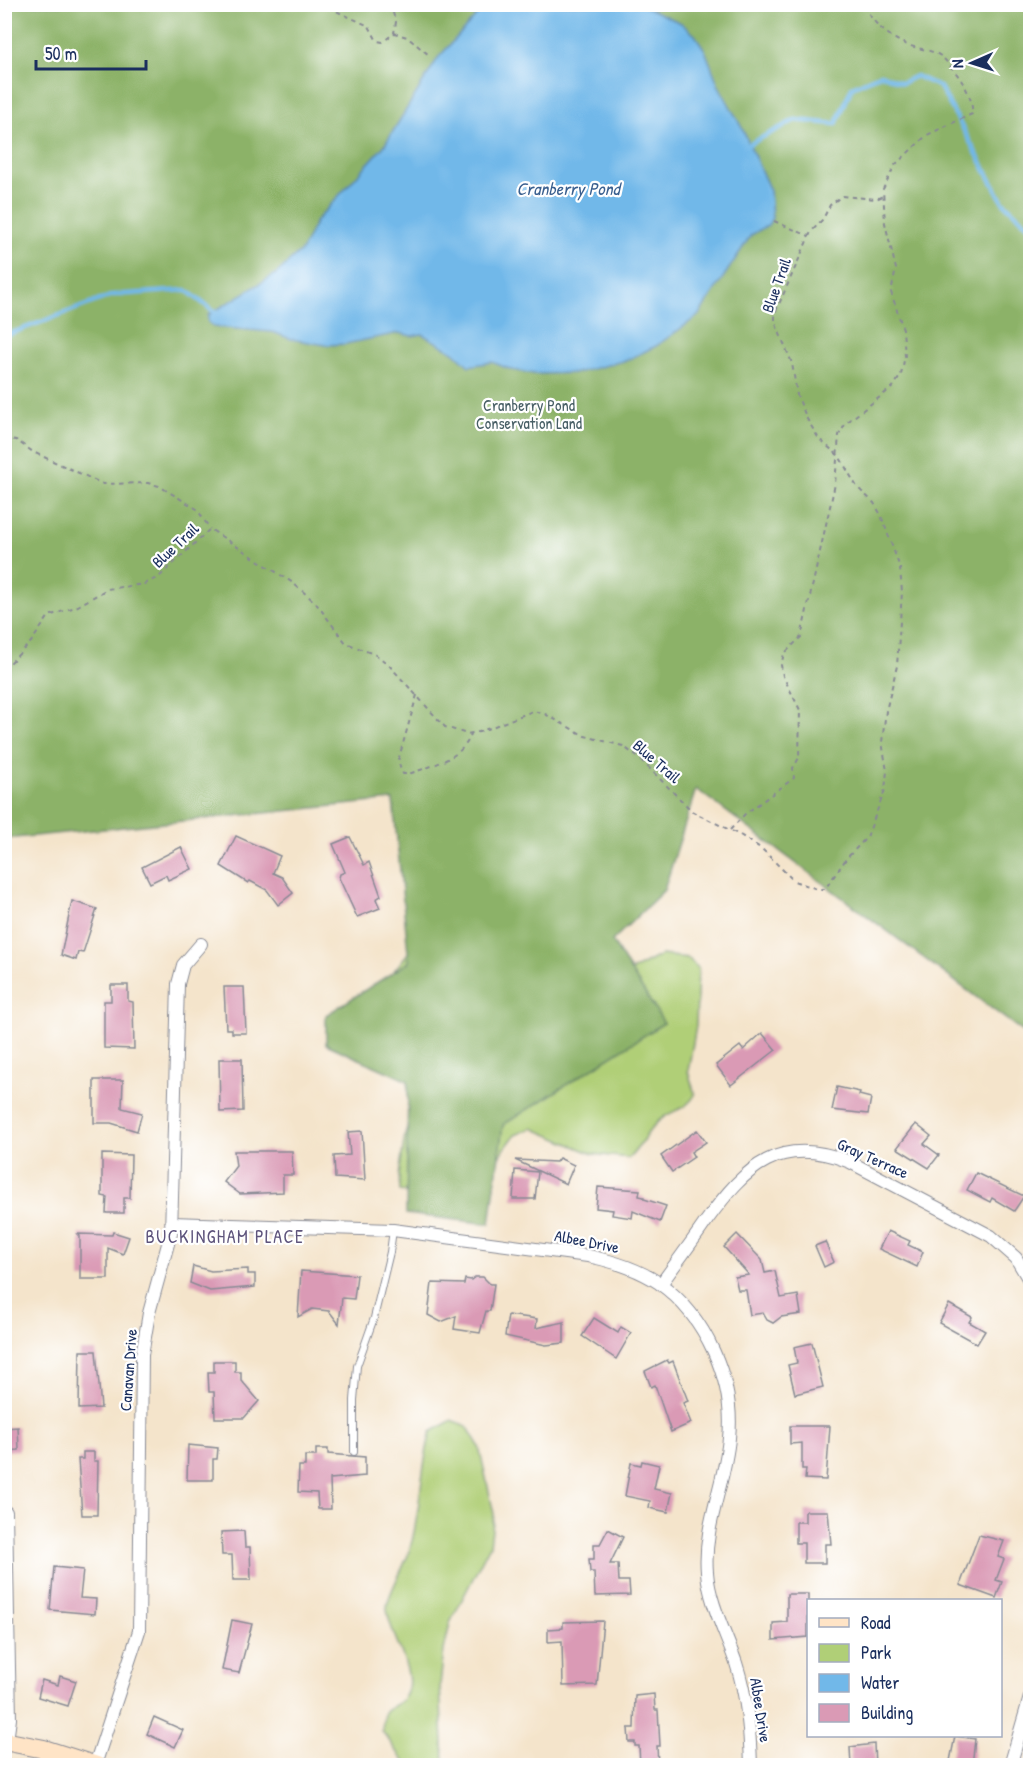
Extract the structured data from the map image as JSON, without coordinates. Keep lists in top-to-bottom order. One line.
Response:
{"streets":{"street":["Gray Terrace","Albee Drive","Canavan Drive"],"path":["Blue Trail"]},"crossings":[["Gray Terrace","Albee Drive"],["Albee Drive","Canavan Drive"]],"districts":["BUCKINGHAM PLACE"],"water":["Cranberry Pond"],"parks":["Cranberry Pond Conservation Land"],"legend":["Road","Park","Water","Building"],"scale_bar":"50 m","north":"left"}
